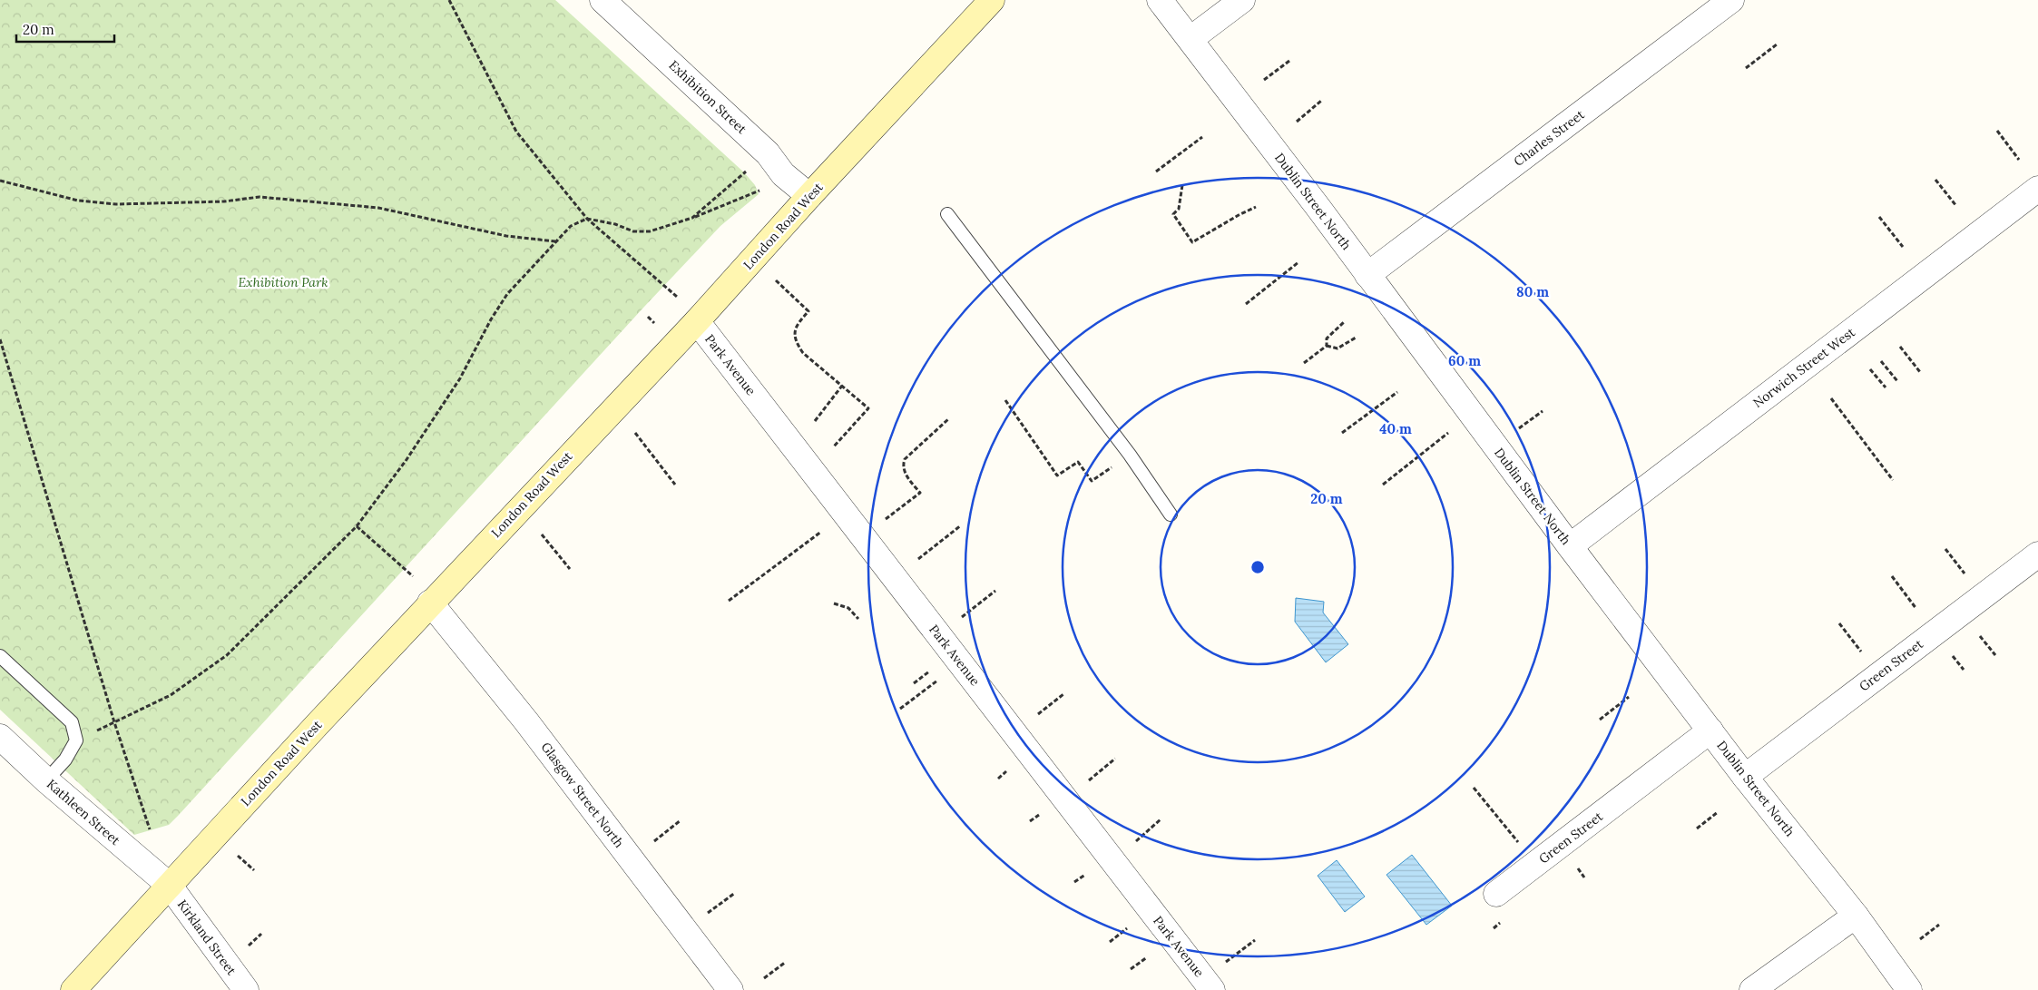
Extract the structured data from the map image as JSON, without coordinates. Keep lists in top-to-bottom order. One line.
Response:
{"streets":{"street":["Exhibition Street","Charles Street","Dublin Street North","London Road West","Park Avenue","Norwich Street West","Green Street","Glasgow Street North","Kathleen Street","Kirkland Street"]},"crossings":[["Exhibition Street","London Road West"],["Charles Street","Dublin Street North"],["Dublin Street North","Norwich Street West"],["Dublin Street North","Green Street"],["London Road West","Park Avenue"],["London Road West","Glasgow Street North"],["London Road West","Kathleen Street"],["London Road West","Kirkland Street"],["Kathleen Street","Kirkland Street"]],"parks":["Exhibition Park"],"scale_bar":"20 m","rings":["80 m","60 m","40 m","20 m"]}
